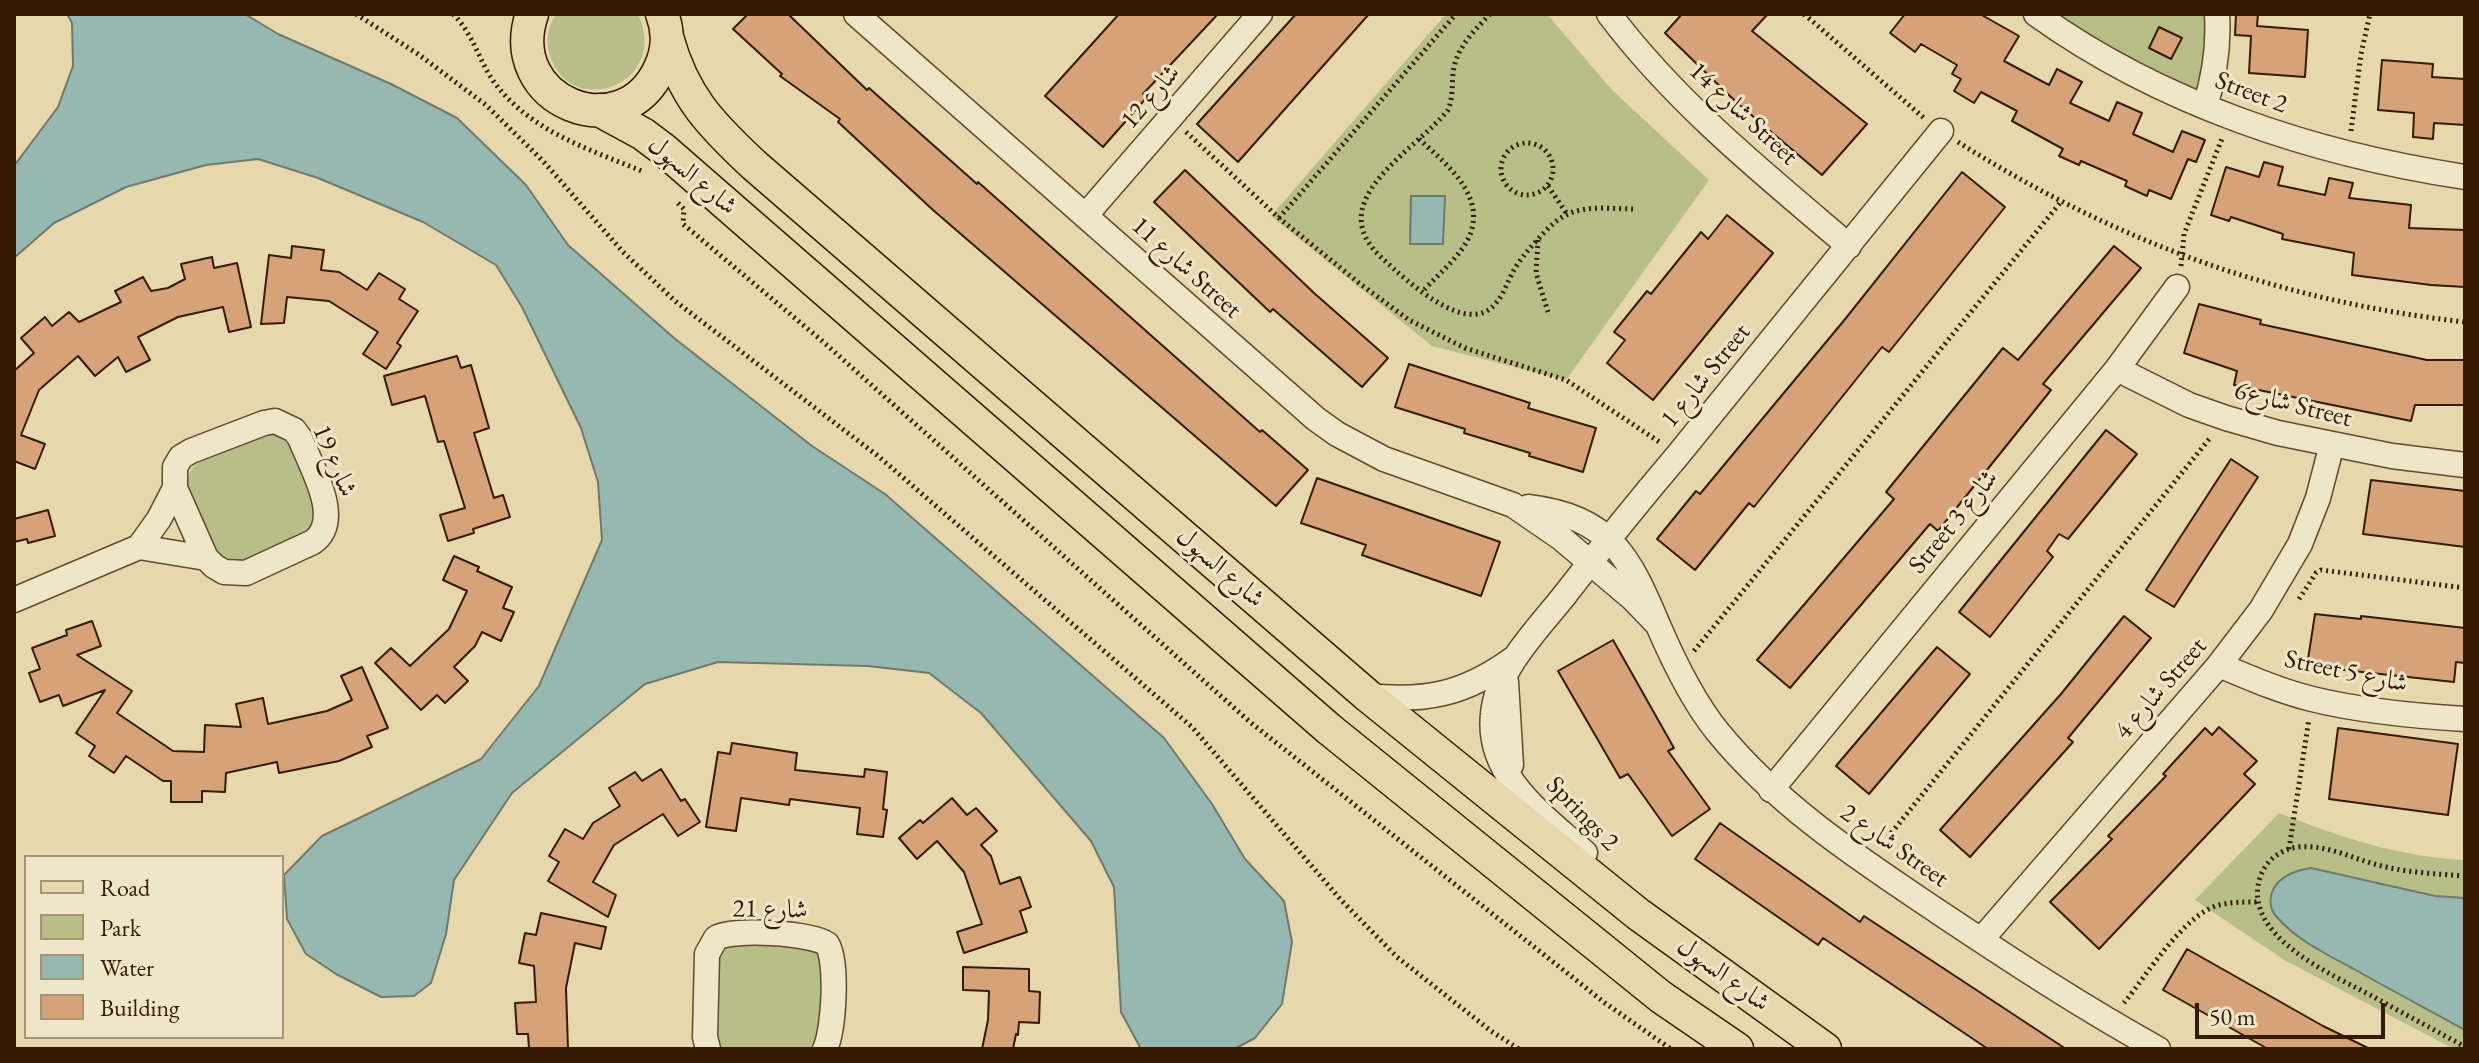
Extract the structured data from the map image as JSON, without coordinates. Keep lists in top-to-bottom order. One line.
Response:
{"streets":{"main road":["شارع السهول"],"street":["Street 2","شارع 12","شارع 14 Street","شارع 11 Street","شارع 1 Street","شارع6 Street","شارع 19","Street شارع 3","Street شارع 5","شارع 4 Street","Springs 2","شارع 2 Street","شارع 21"]},"crossings":[["شارع 12","شارع 11 Street"],["شارع 14 Street","شارع 1 Street"],["شارع السهول","Springs 2"],["شارع 11 Street","شارع 1 Street"],["شارع 11 Street","شارع 2 Street"],["شارع 1 Street","Springs 2"],["شارع 1 Street","شارع 2 Street"],["شارع6 Street","Street شارع 3"],["شارع6 Street","شارع 4 Street"],["Street شارع 3","شارع 2 Street"],["Street شارع 5","شارع 4 Street"],["شارع 4 Street","شارع 2 Street"]],"legend":["Road","Park","Water","Building"],"scale_bar":"50 m"}
